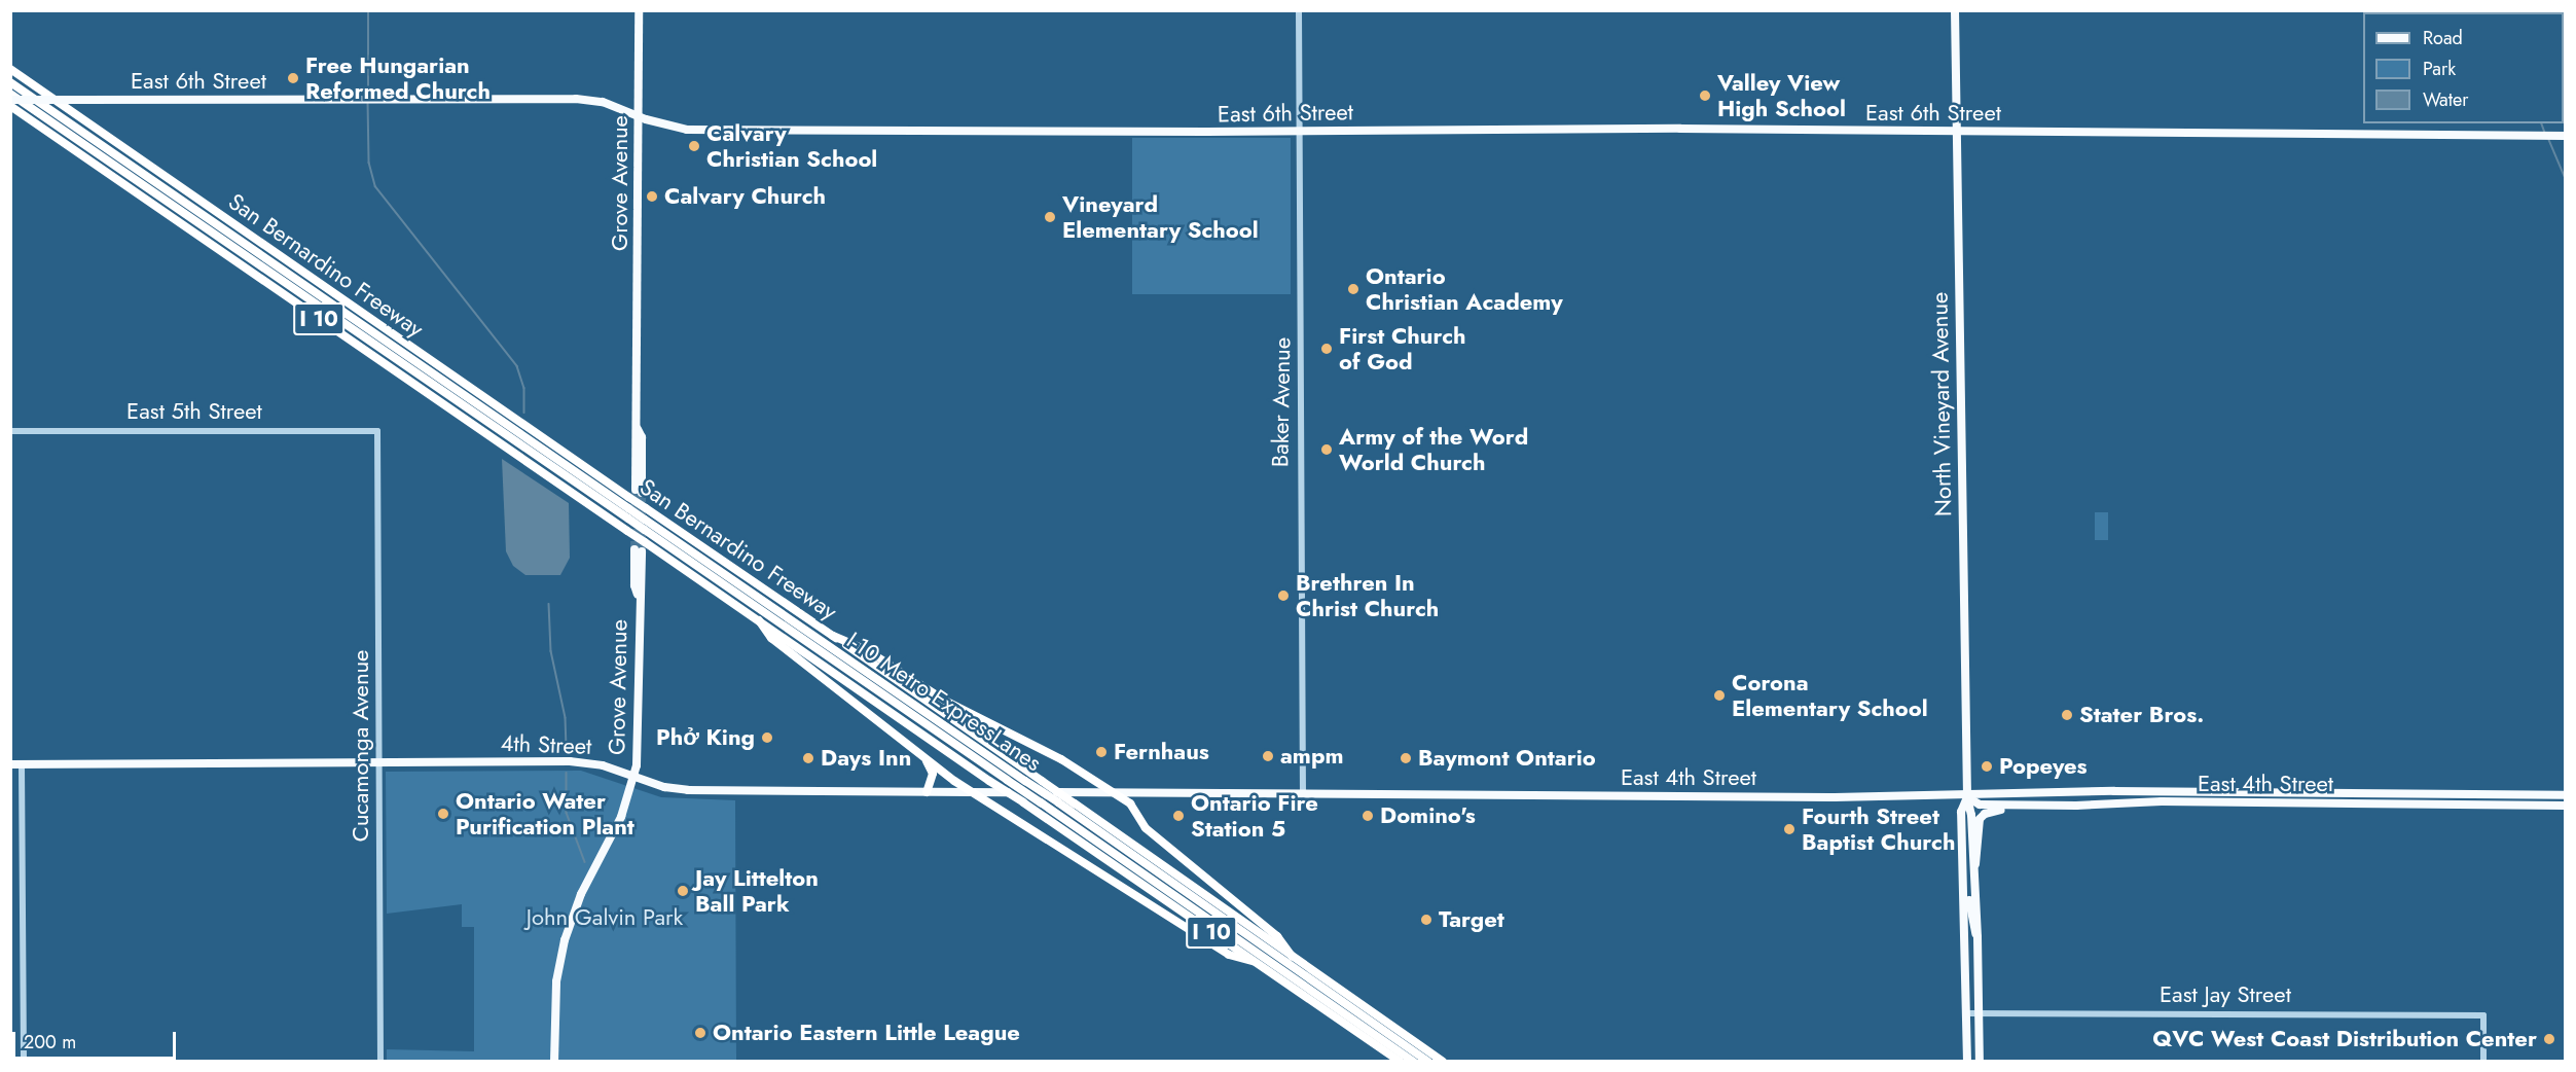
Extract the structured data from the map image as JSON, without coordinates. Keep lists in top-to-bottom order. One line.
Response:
{"streets":{"highway":["San Bernardino Freeway","I 10","I-10 Metro ExpressLanes"],"main road":["East 6th Street","Grove Avenue","North Vineyard Avenue","4th Street","East 4th Street"],"street":["Baker Avenue","East 5th Street","Cucamonga Avenue","East Jay Street"]},"crossings":[["East 6th Street","Grove Avenue"],["East 6th Street","Baker Avenue"],["East 6th Street","North Vineyard Avenue"],["Grove Avenue","San Bernardino Freeway"],["Grove Avenue","4th Street"],["Baker Avenue","East 4th Street"],["North Vineyard Avenue","East 4th Street"],["North Vineyard Avenue","East Jay Street"],["East 5th Street","Cucamonga Avenue"],["4th Street","Cucamonga Avenue"],["4th Street","East 4th Street"]],"parks":["John Galvin Park"],"places":["Free Hungarian Reformed Church","Valley View High School","Calvary Christian School","Calvary Church","Vineyard Elementary School","Ontario Christian Academy","First Church of God","Army of the Word World Church","Brethren In Christ Church","Corona Elementary School","Stater Bros.","Phở King","Fernhaus","ampm","Days Inn","Baymont Ontario","Popeyes","Ontario Water Purification Plant","Ontario Fire Station 5","Domino's","Fourth Street Baptist Church","Jay Littelton Ball Park","Target","Ontario Eastern Little League","QVC West Coast Distribution Center"],"legend":["Road","Park","Water"],"scale_bar":"200 m"}
